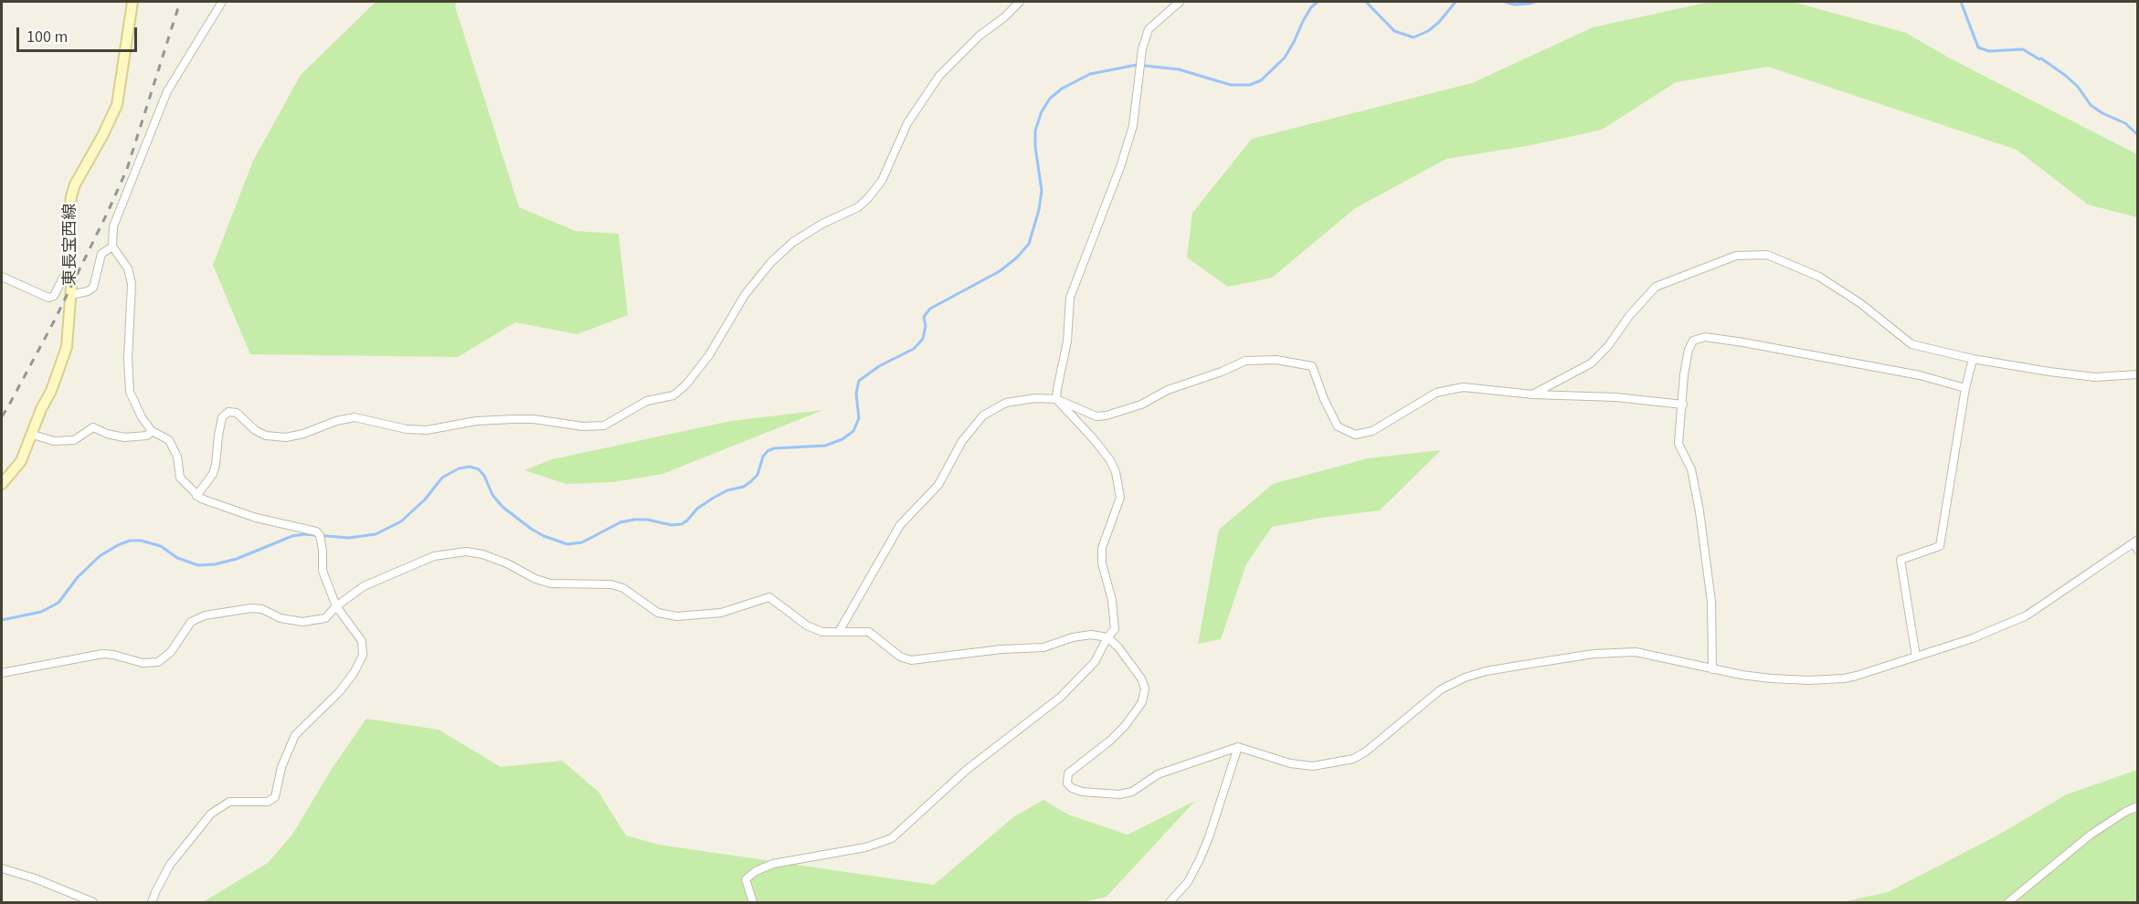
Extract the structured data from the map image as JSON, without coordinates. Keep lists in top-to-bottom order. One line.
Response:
{"streets":{"main road":["東長宝西線"]},"scale_bar":"100 m"}
